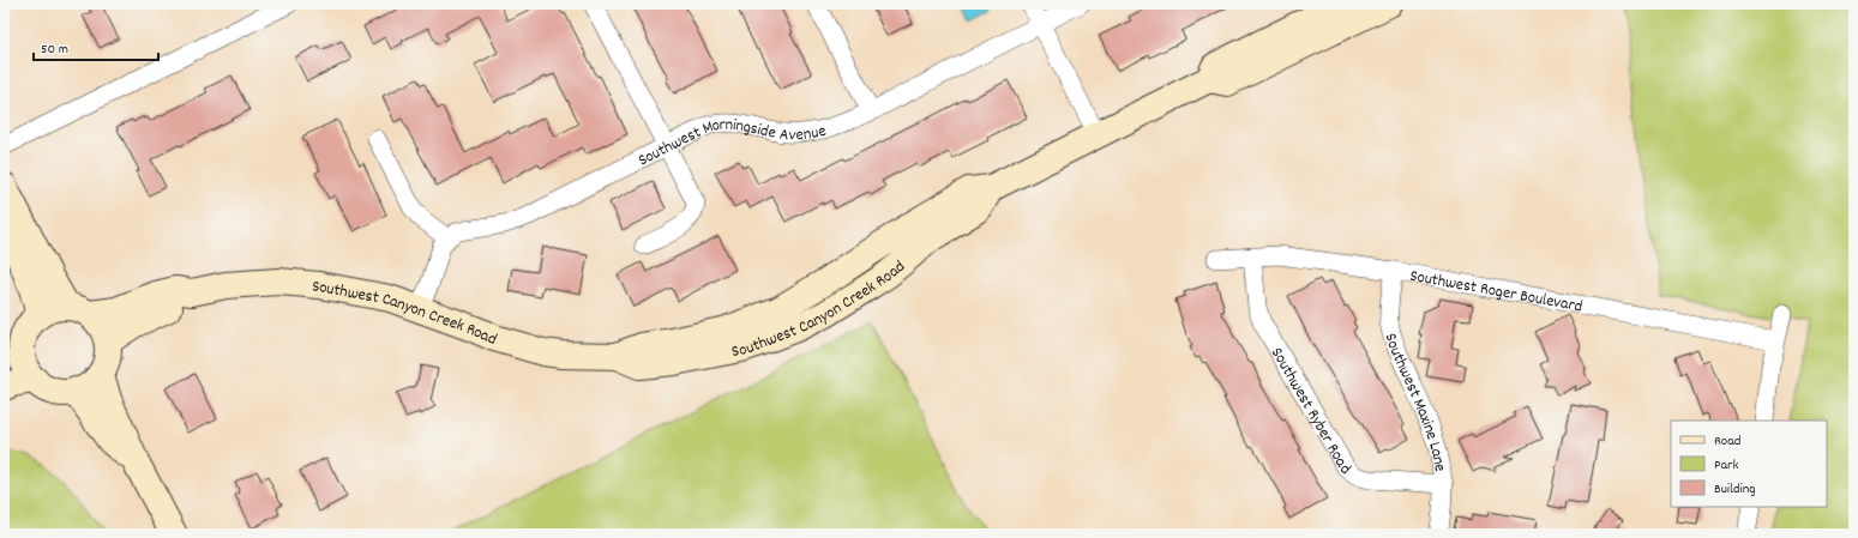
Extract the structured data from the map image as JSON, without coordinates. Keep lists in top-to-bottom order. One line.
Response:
{"streets":{"main road":["Southwest Canyon Creek Road"],"street":["Southwest Morningside Avenue","Southwest Roger Boulevard","Southwest Maxine Lane","Southwest Ryber Road"]},"crossings":[["Southwest Roger Boulevard","Southwest Maxine Lane"],["Southwest Roger Boulevard","Southwest Ryber Road"],["Southwest Maxine Lane","Southwest Ryber Road"]],"legend":["Road","Park","Building"],"scale_bar":"50 m"}
